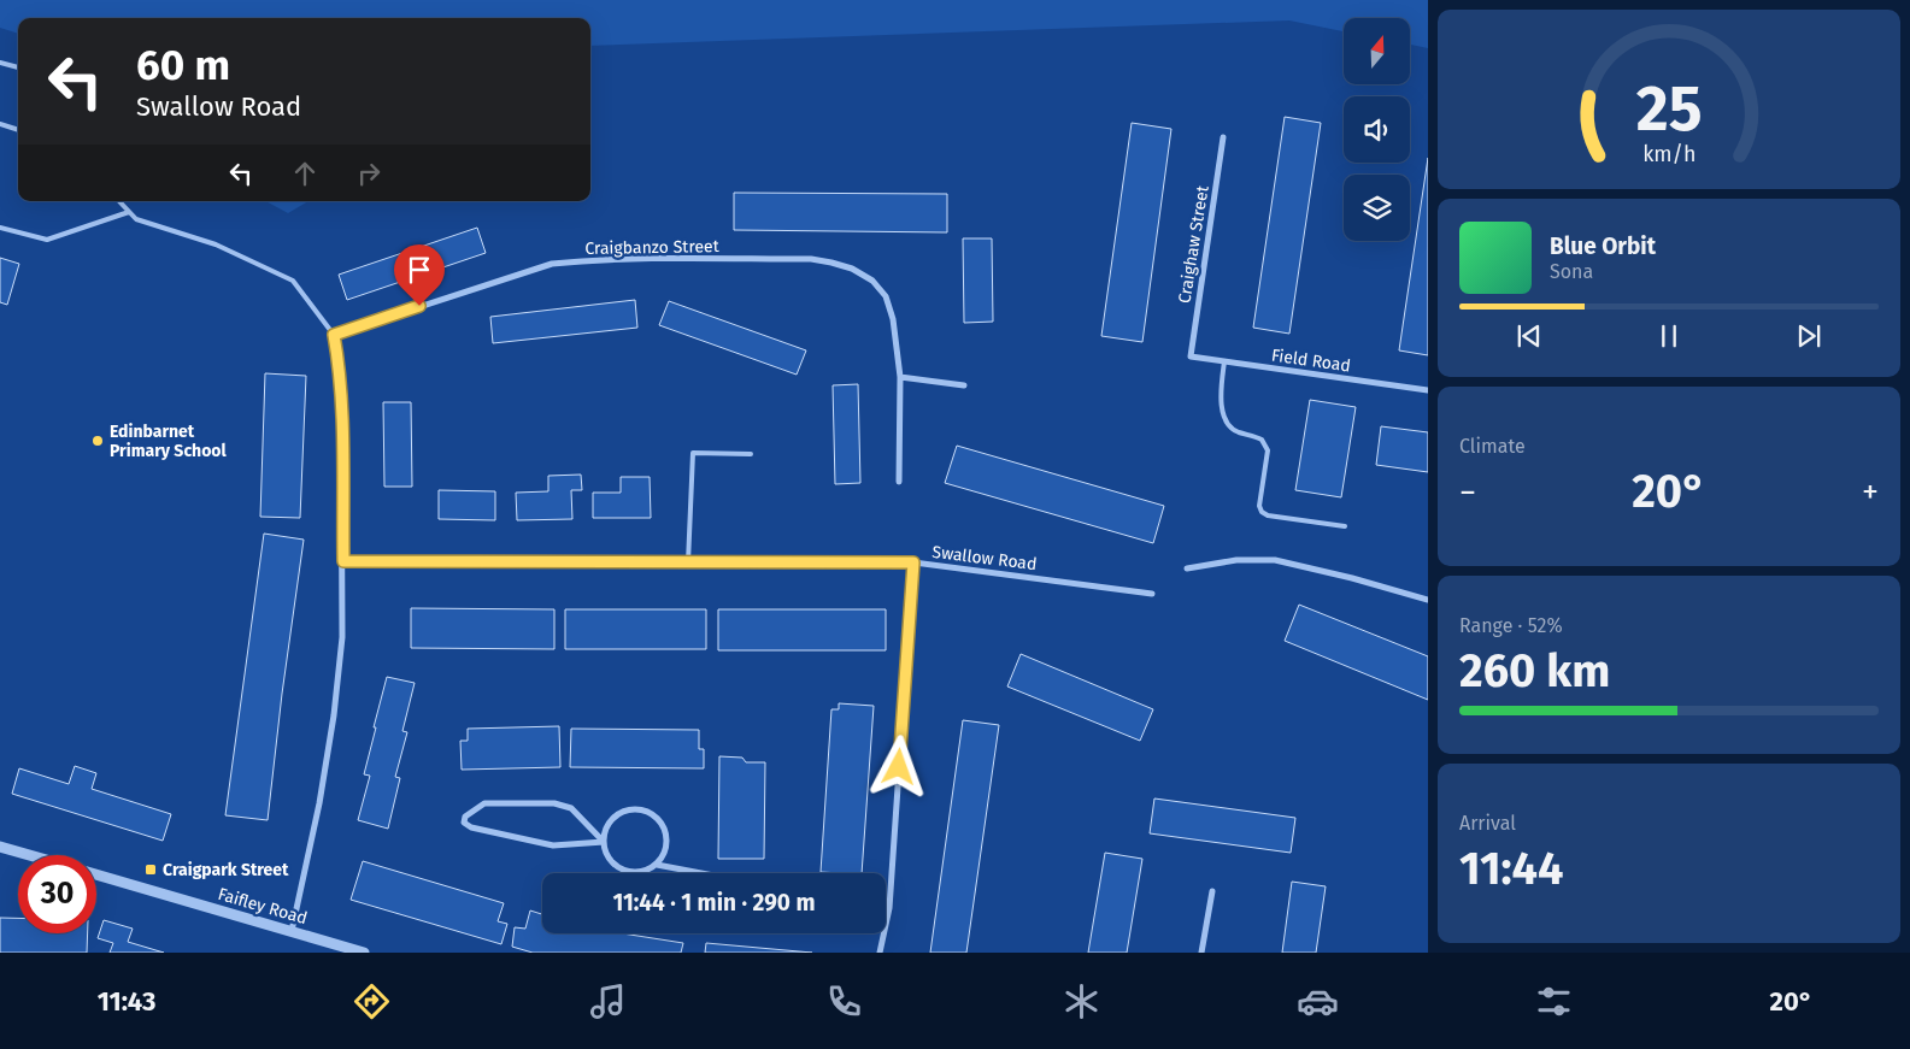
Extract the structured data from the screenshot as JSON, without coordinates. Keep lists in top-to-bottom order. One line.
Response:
{"streets":{"street":["Craighaw Street","Craigbanzo Street","Field Road","Swallow Road","Faifley Road"]},"crossings":[["Craighaw Street","Field Road"]],"places":{"other":["Edinbarnet Primary School"],"transit":["Craigpark Street"]},"north":"top","page":{"turn":["60 m","Swallow Road"],"song":["Blue Orbit","Sona"],"tile":["Climate",["Range · 52%","260 km"],["Arrival","11:44"]],"heat":["−","20°","+"],"limit":"30","trip":"11:44 · 1 min · 290 m","tabs":["11:43","20°"],"gauge":["25","km/h"]}}
